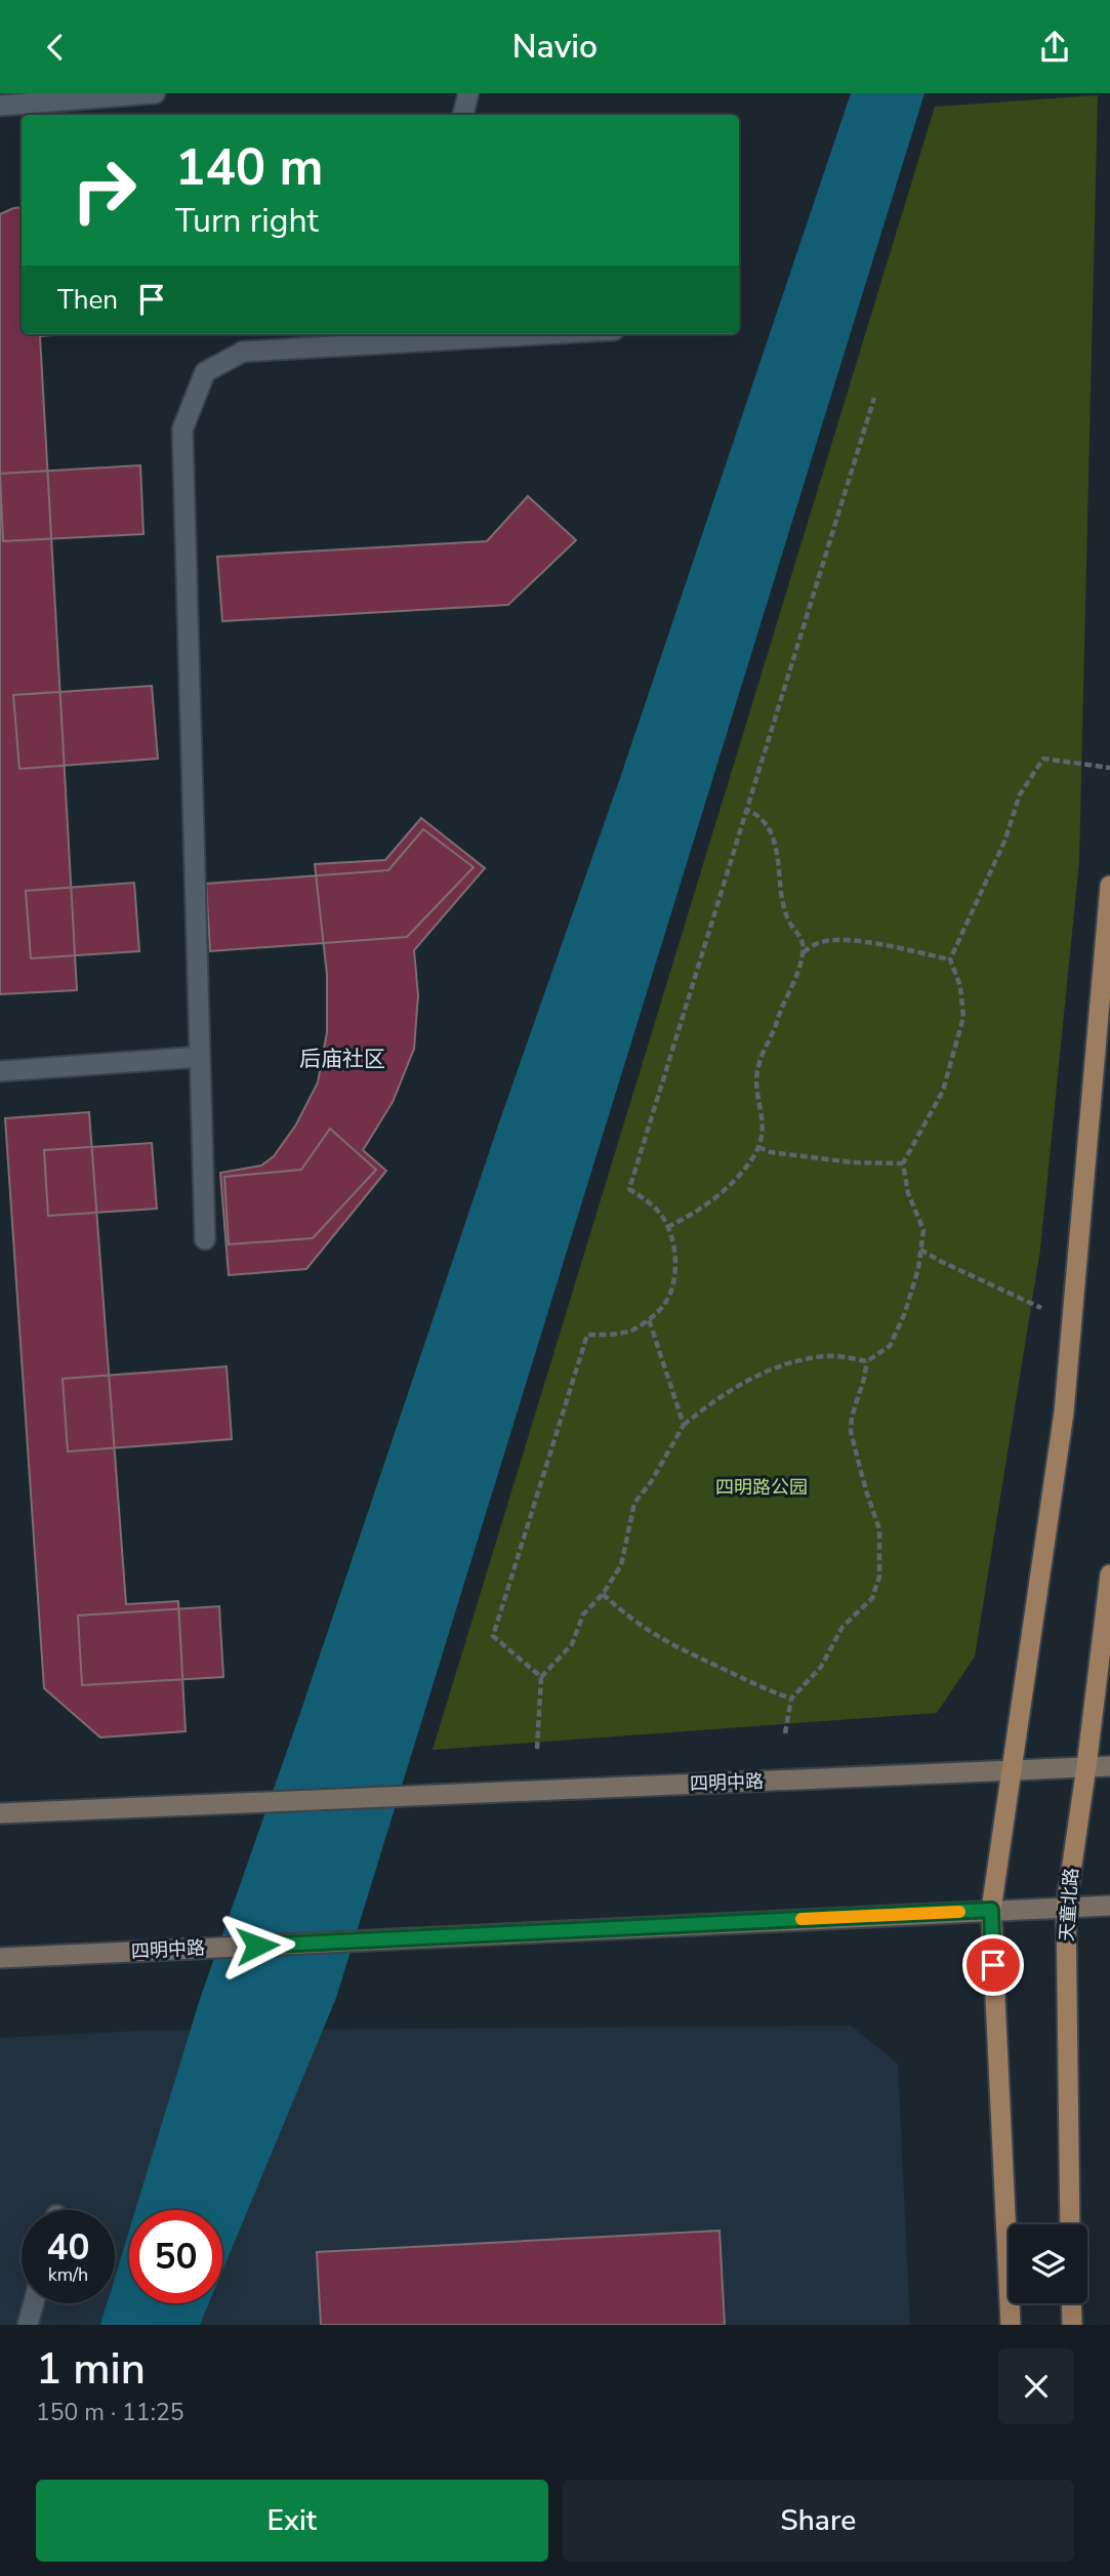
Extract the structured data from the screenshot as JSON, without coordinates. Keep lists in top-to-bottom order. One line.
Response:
{"streets":{"main road":["四明中路","天童北路"]},"crossings":[["四明中路","天童北路"]],"districts":["后庙社区"],"parks":["四明路公园"],"page":{"header":"Navio","turn":["140 m","Turn right"],"then":"Then","speed":"40 km/h","limit":"50","heading":["1 min","150 m · 11:25"],"buttons":["Exit","Share"]}}
